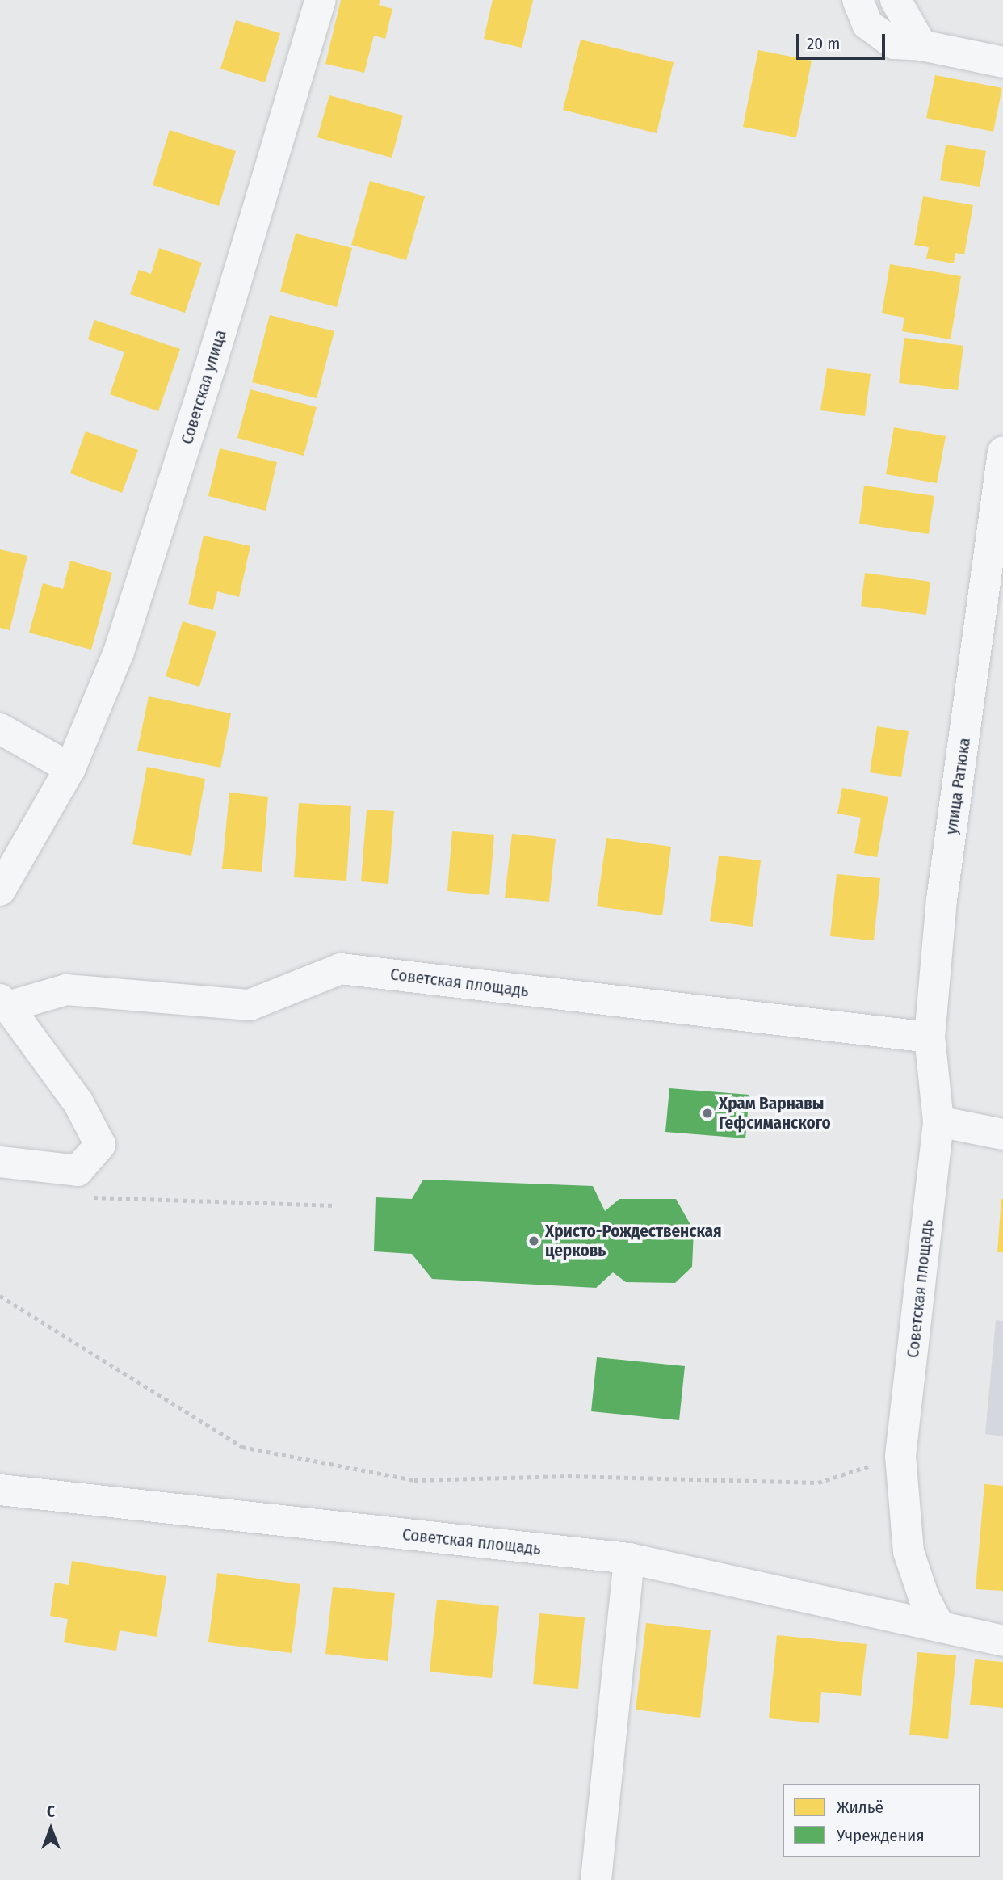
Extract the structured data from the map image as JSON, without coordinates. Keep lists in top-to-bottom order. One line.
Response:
{"streets":{"street":["Советская улица","улица Ратюка","Советская площадь"]},"crossings":[["улица Ратюка","Советская площадь"]],"places":["Храм Варнавы Гефсиманского","Христо-Рождественская церковь"],"legend":["Жильё","Учреждения"],"scale_bar":"20 m","north":"top"}
